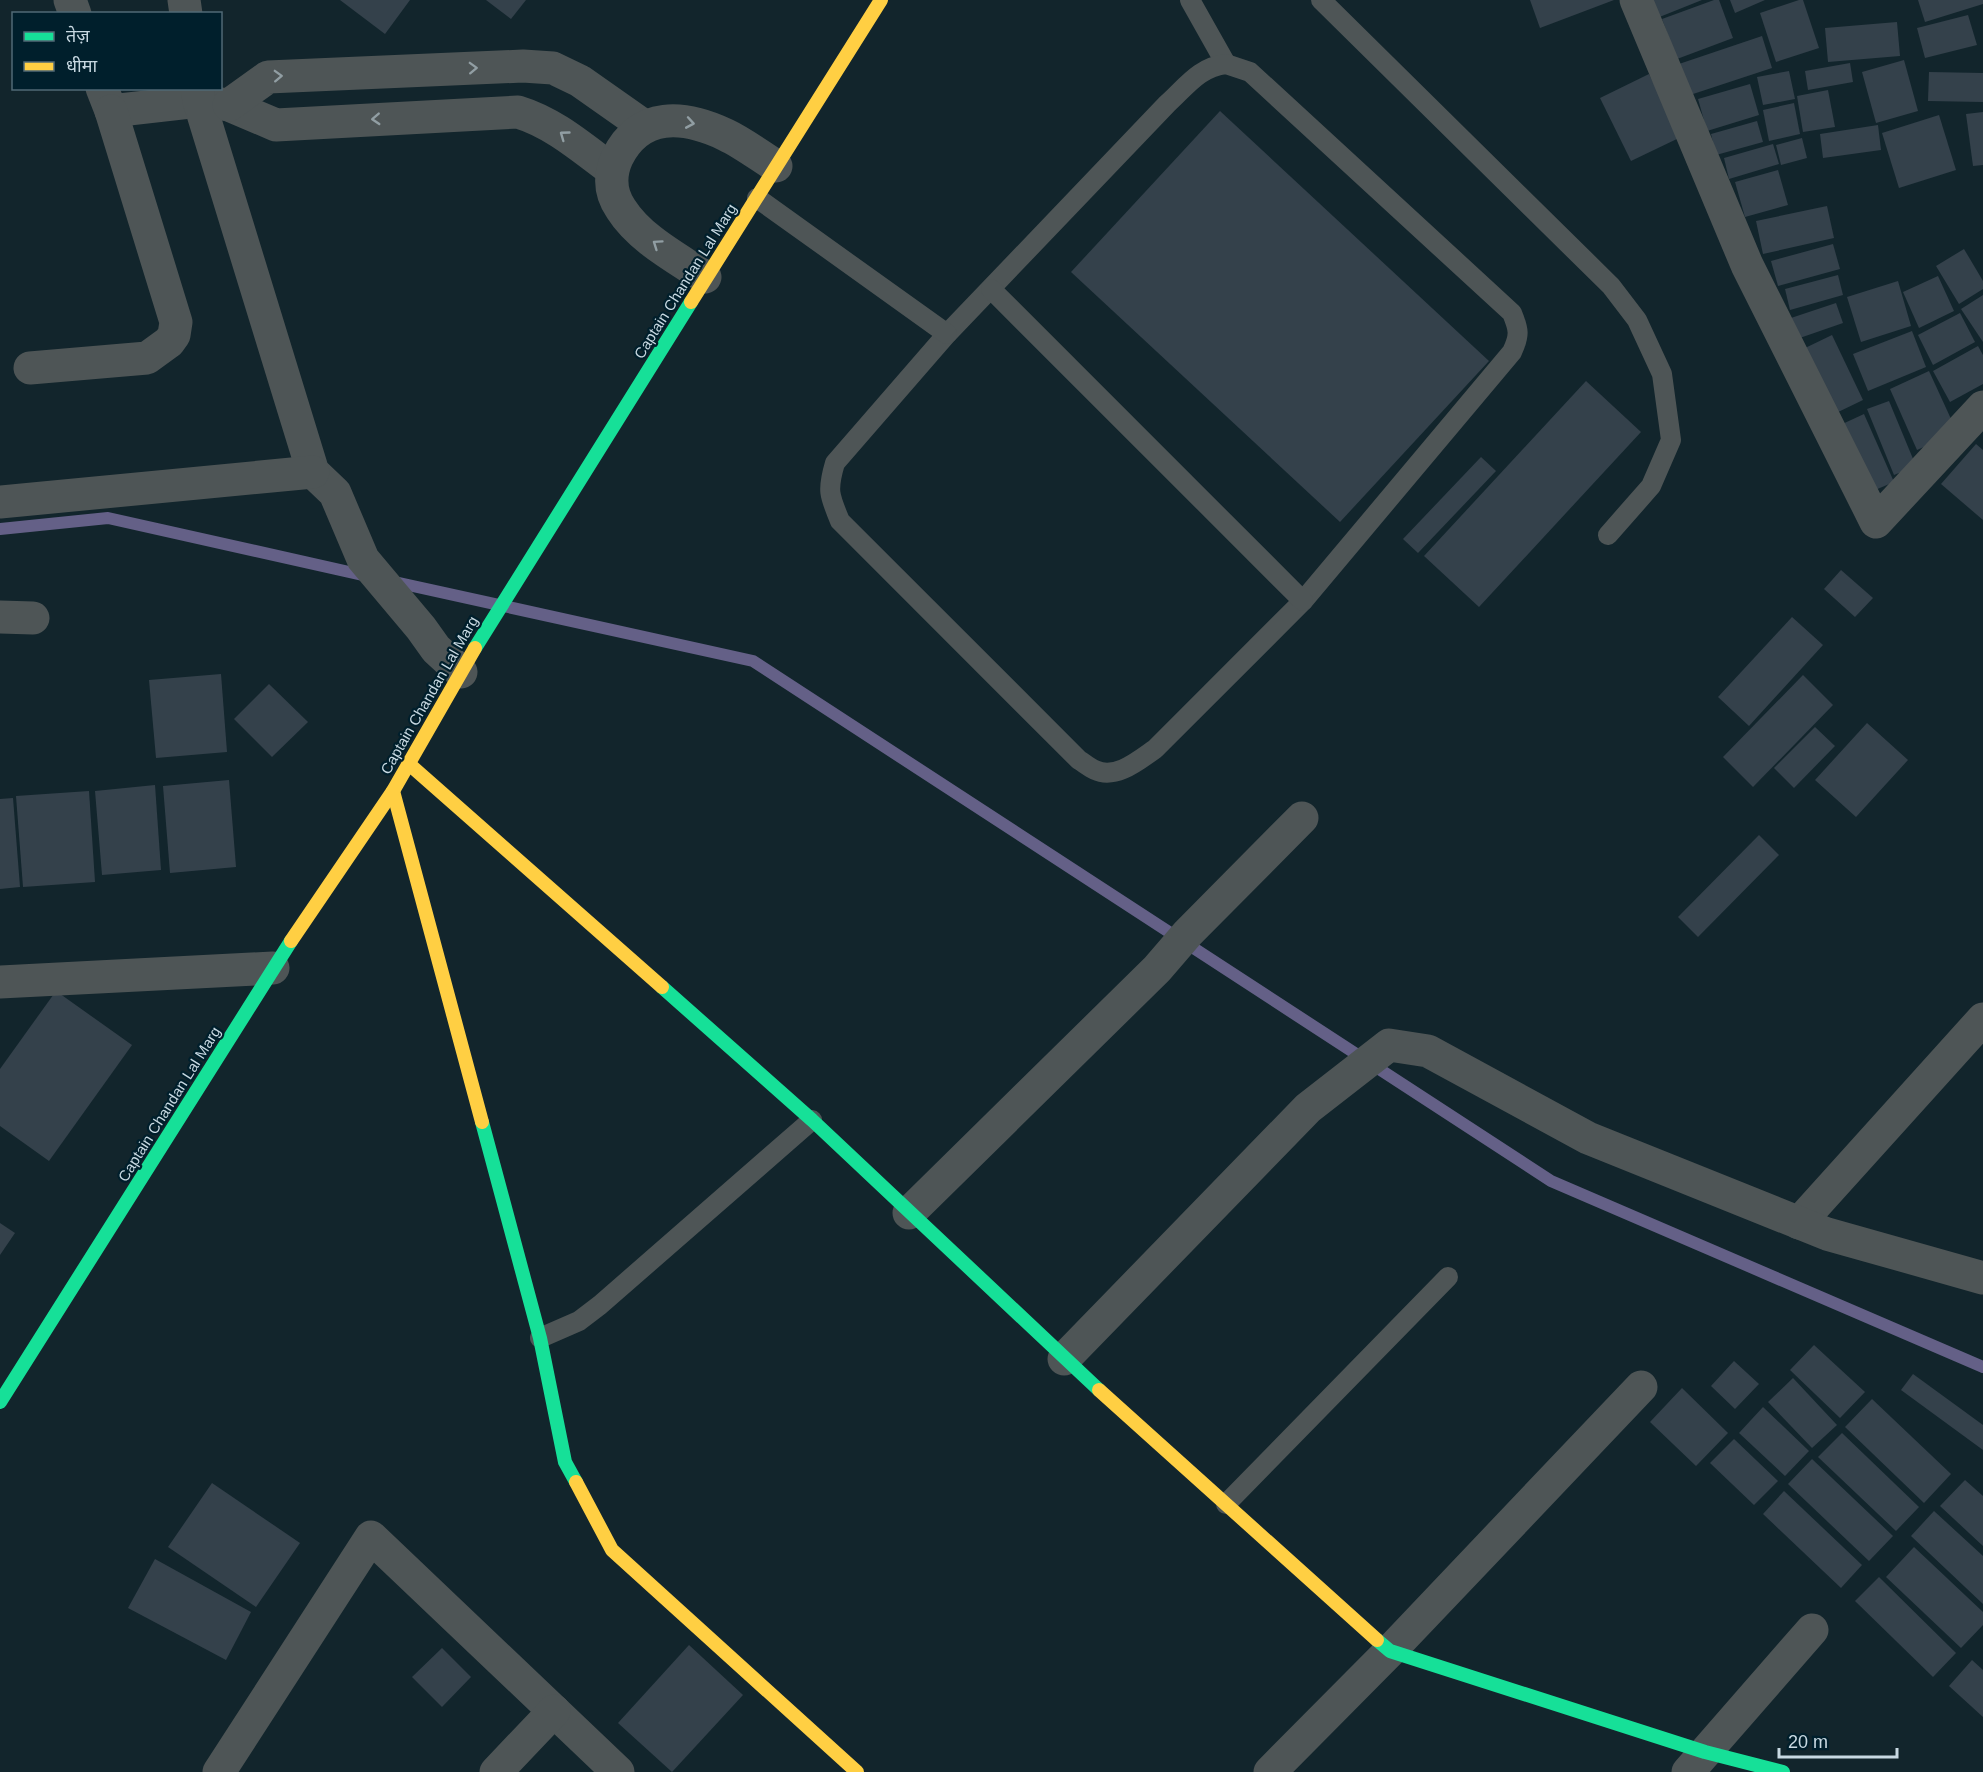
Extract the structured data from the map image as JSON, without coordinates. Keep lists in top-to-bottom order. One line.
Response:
{"streets":{"street":["Captain Chandan Lal Marg"]},"legend":["तेज़","धीमा"],"scale_bar":"20 m"}
